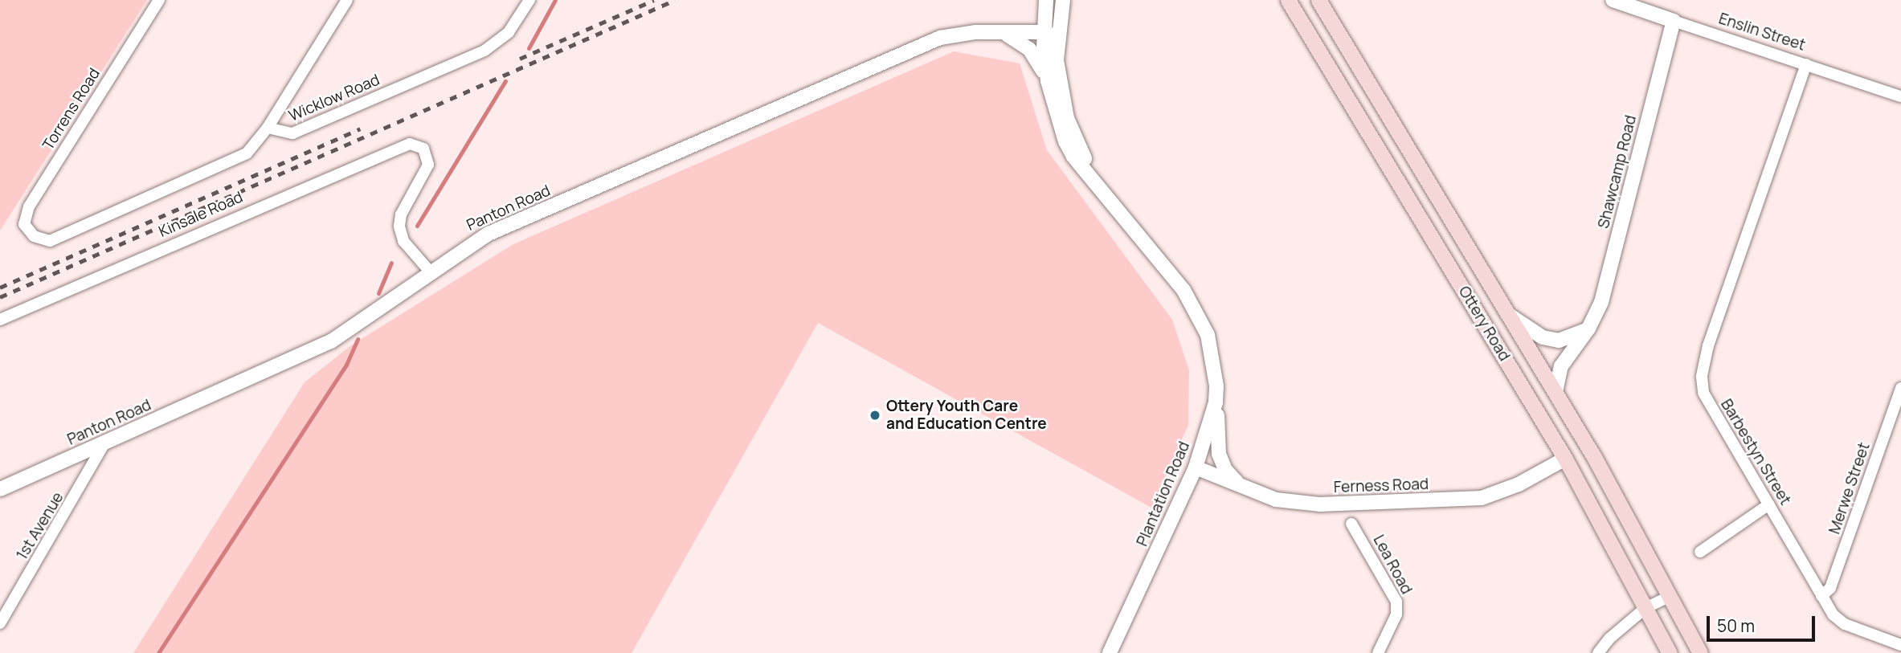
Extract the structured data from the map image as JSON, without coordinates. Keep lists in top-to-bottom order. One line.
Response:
{"streets":{"main road":["Ottery Road"],"street":["Enslin Street","Wicklow Road","Torrens Road","Shawcamp Road","Panton Road","Kinsale Road","Barbestyn Street","Ferness Road","Merwe Street","Plantation Road","1st Avenue","Lea Road"]},"crossings":[["Enslin Street","Shawcamp Road"],["Enslin Street","Barbestyn Street"],["Wicklow Road","Torrens Road"],["Shawcamp Road","Ottery Road"],["Panton Road","Kinsale Road"],["Panton Road","Plantation Road"],["Panton Road","1st Avenue"],["Ottery Road","Ferness Road"],["Barbestyn Street","Merwe Street"],["Ferness Road","Plantation Road"]],"places":["Ottery Youth Care and Education Centre"],"scale_bar":"50 m"}
